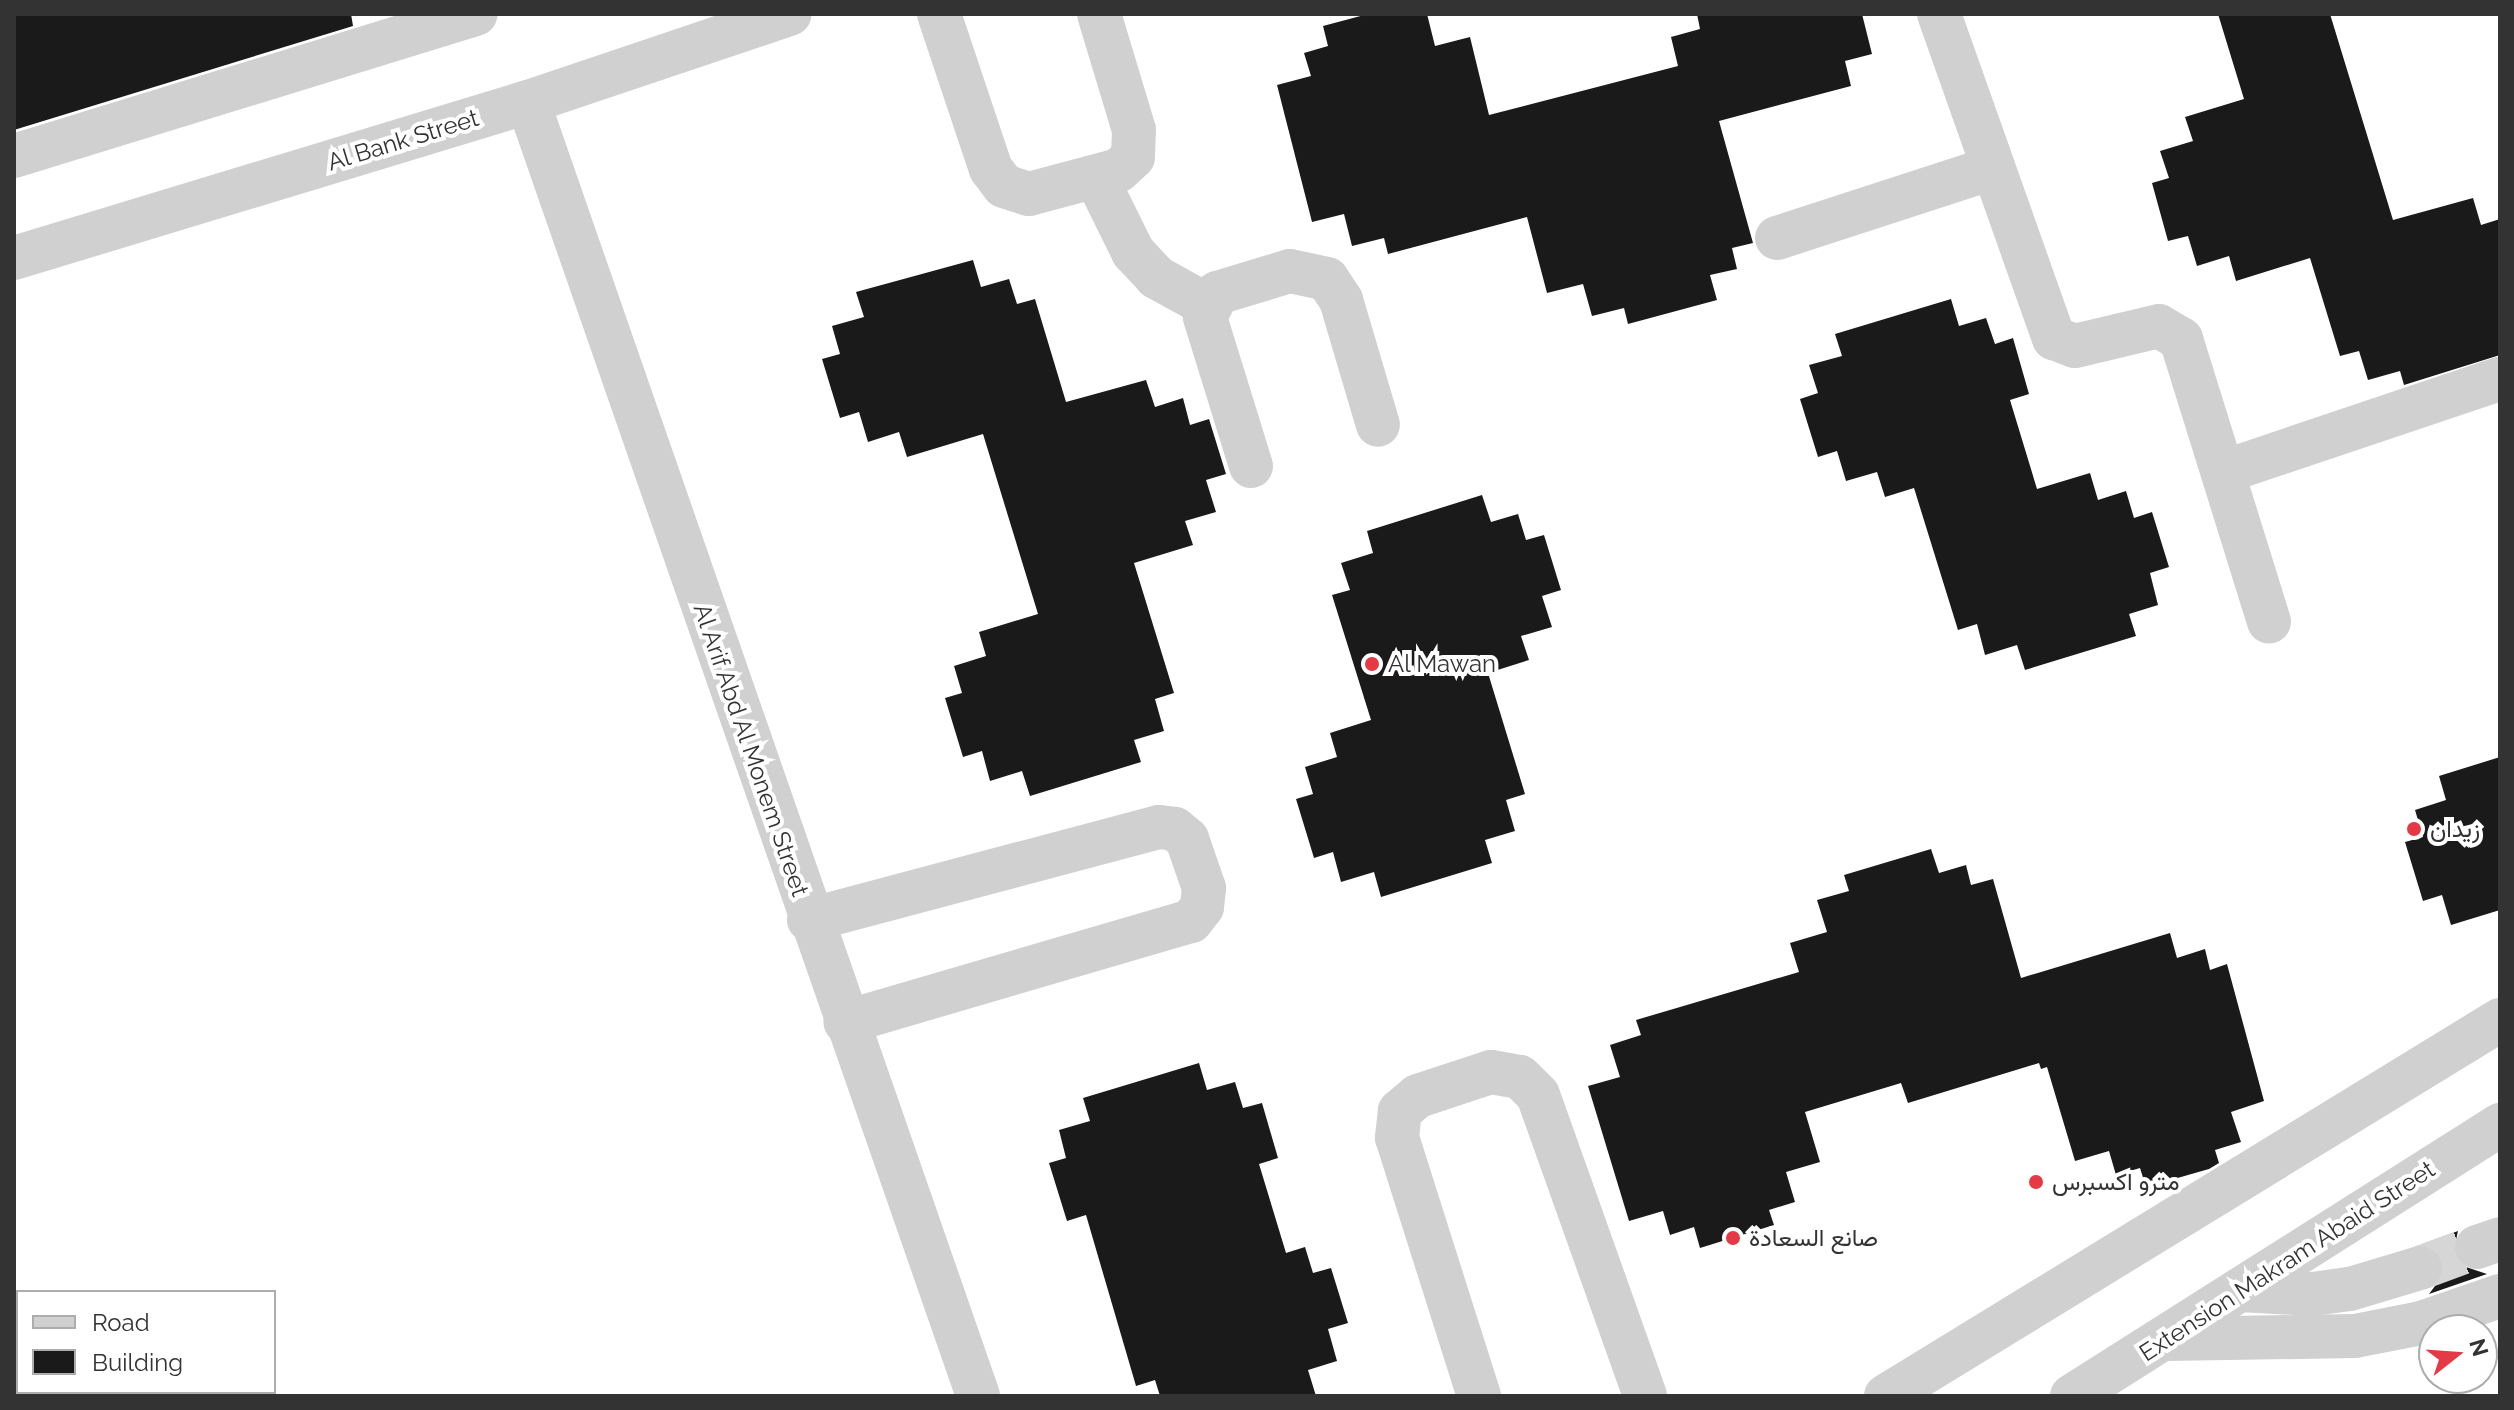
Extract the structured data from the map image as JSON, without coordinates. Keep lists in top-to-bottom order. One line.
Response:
{"streets":{"street":["Al Bank Street","Al Arif Abd Al Monem Street","Extension Makram Abaid Street"]},"crossings":[["Al Bank Street","Al Arif Abd Al Monem Street"]],"places":["Al Mawan","زيدان","مترو اكسبرس","صانع السعادة"],"legend":["Road","Building"],"north":"right"}
